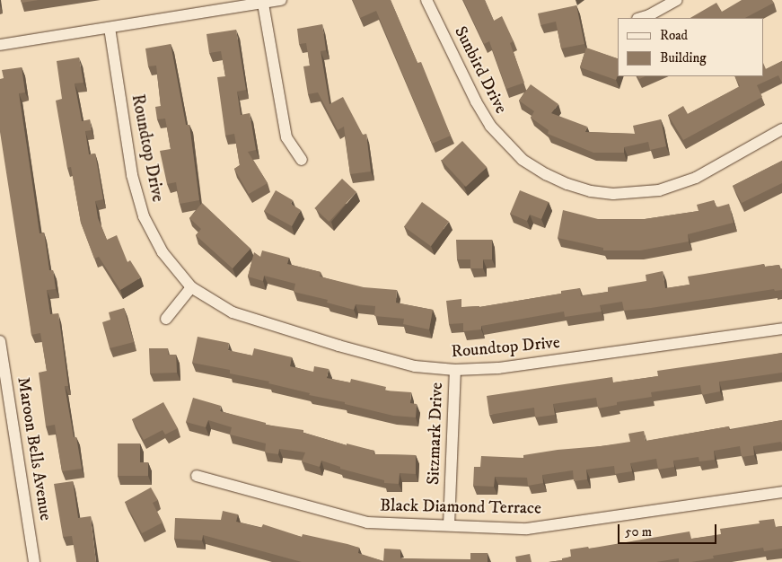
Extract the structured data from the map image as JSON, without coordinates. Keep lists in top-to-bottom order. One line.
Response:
{"streets":{"street":["Sunbird Drive","Roundtop Drive","Sitzmark Drive","Maroon Bells Avenue","Black Diamond Terrace"]},"crossings":[["Roundtop Drive","Sitzmark Drive"],["Sitzmark Drive","Black Diamond Terrace"]],"legend":["Road","Building"],"scale_bar":"50 m"}
